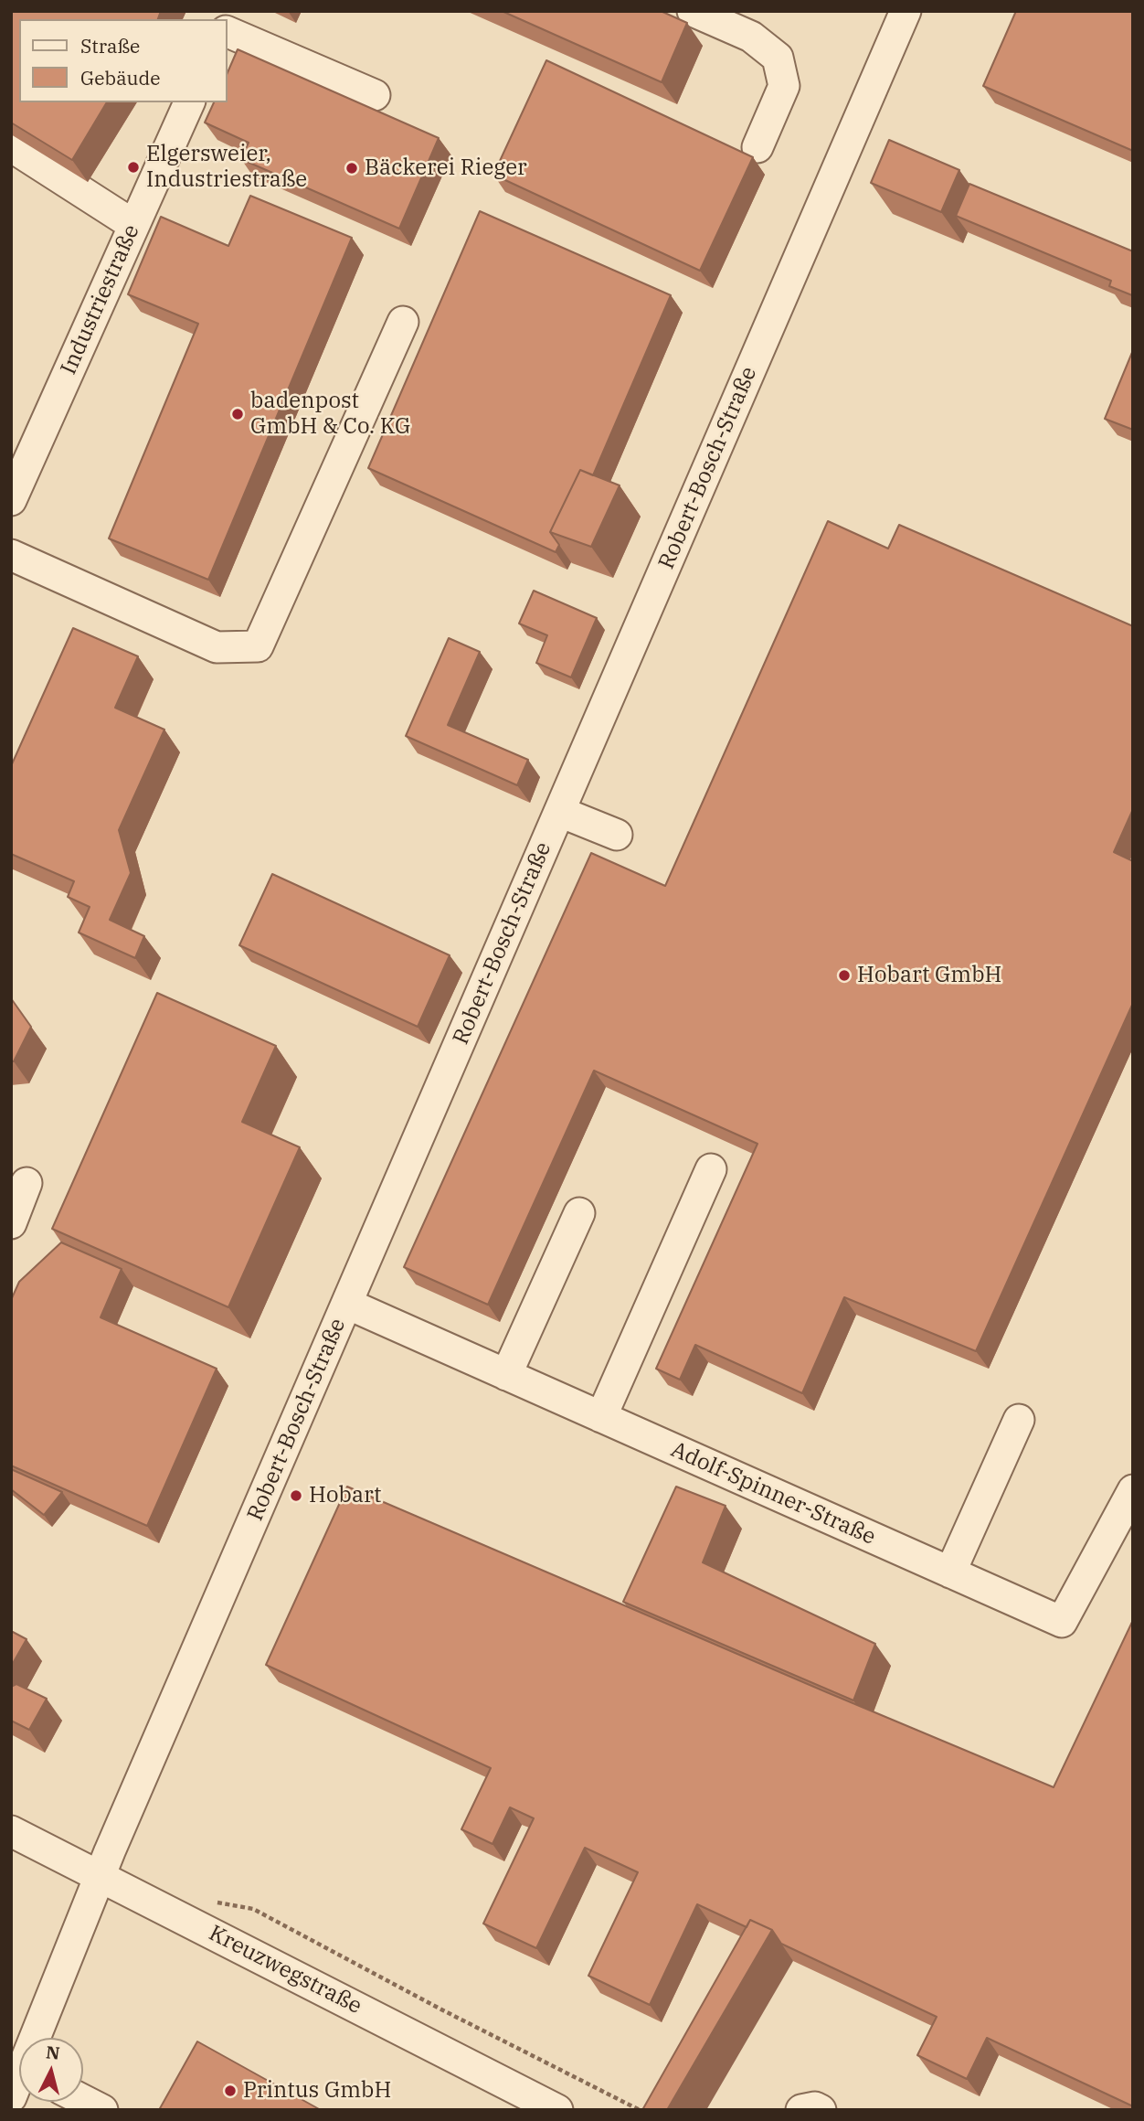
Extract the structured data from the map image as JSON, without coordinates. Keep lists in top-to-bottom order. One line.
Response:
{"streets":{"street":["Industriestraße","Robert-Bosch-Straße","Adolf-Spinner-Straße","Kreuzwegstraße"]},"crossings":[["Robert-Bosch-Straße","Adolf-Spinner-Straße"],["Robert-Bosch-Straße","Kreuzwegstraße"]],"places":["Elgersweier, Industriestraße","Bäckerei Rieger","badenpost GmbH & Co. KG","Hobart GmbH","Hobart","Printus GmbH"],"legend":["Straße","Gebäude"],"north":"top"}
